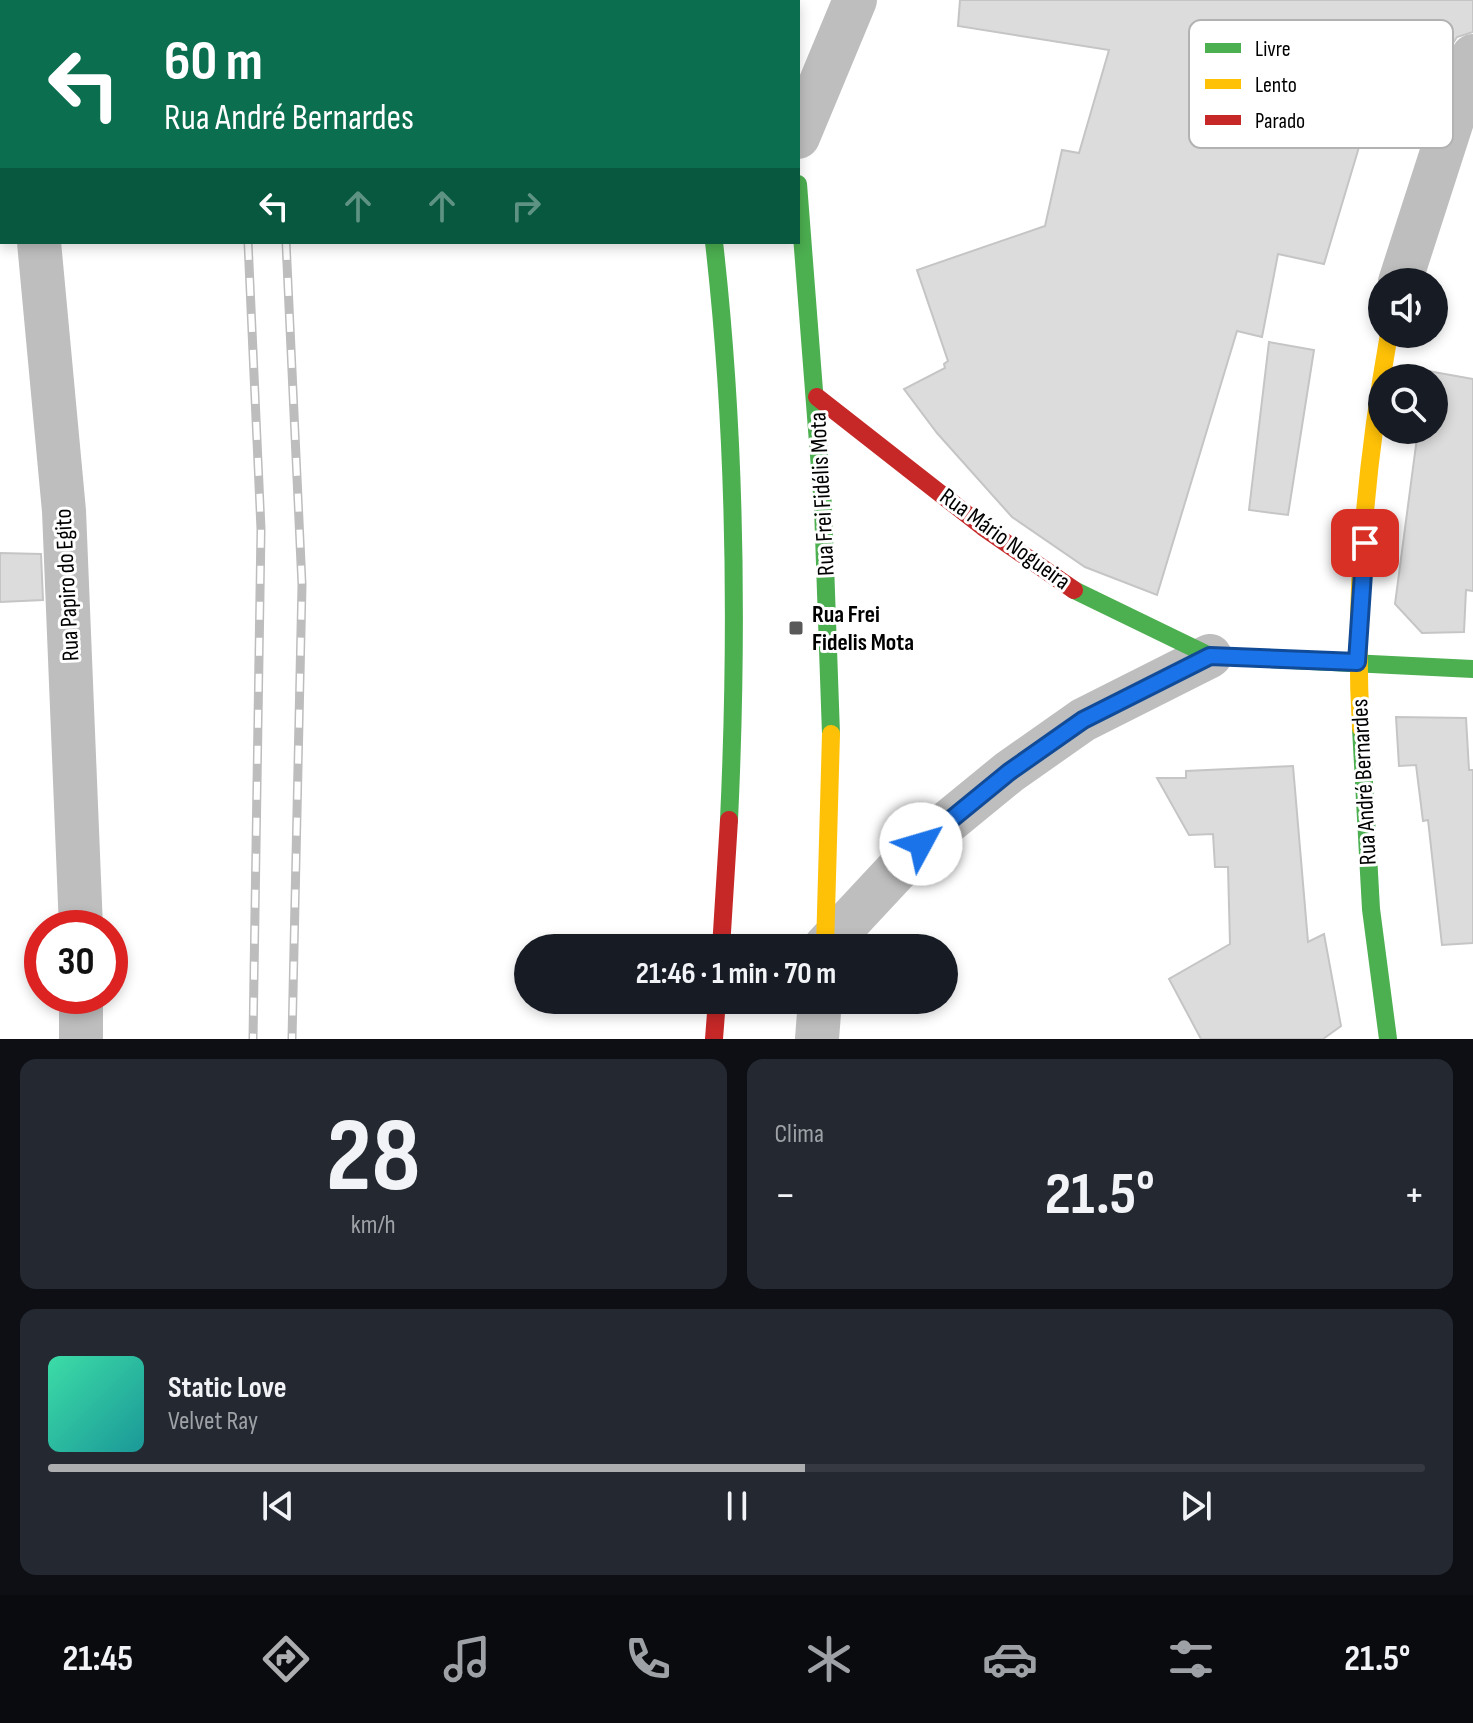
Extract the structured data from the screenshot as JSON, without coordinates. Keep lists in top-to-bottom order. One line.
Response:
{"streets":{"street":["Rua Frei Fidélis Mota","Rua Mário Nogueira","Rua Papiro do Egito","Rua André Bernardes"]},"crossings":[["Rua Frei Fidélis Mota","Rua Mário Nogueira"],["Rua Mário Nogueira","Rua André Bernardes"]],"places":{"transit":["Rua Frei Fidelis Mota"]},"legend":["Livre","Lento","Parado"],"page":{"turn":["60 m","Rua André Bernardes"],"limit":"30","trip":"21:46 · 1 min · 70 m","tile":[["28","km/h"],"Clima"],"heat":["−","21.5°","+"],"song":["Static Love","Velvet Ray"],"tabs":["21:45","21.5°"]}}
